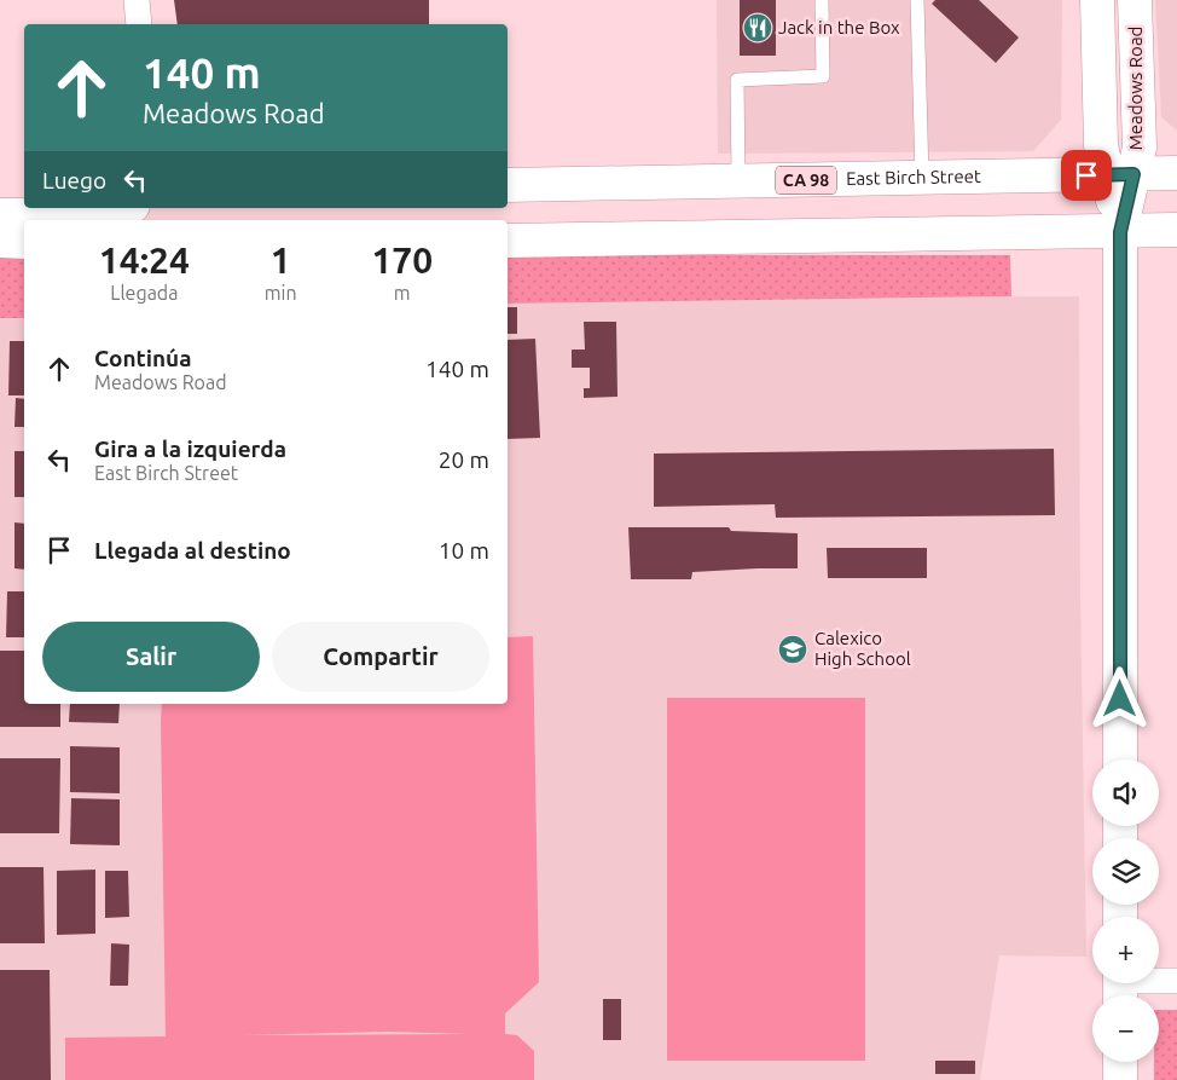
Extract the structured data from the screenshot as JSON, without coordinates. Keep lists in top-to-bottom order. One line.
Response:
{"streets":{"main road":["Meadows Road","East Birch Street","CA 98"]},"crossings":[["Meadows Road","East Birch Street"]],"places":{"restaurant":["Jack in the Box"],"school or university":["Calexico High School"]},"page":{"turn":["140 m","Meadows Road"],"then":"Luego","eta":["14:24","Llegada","1","min","170","m"],"list":[{"name":"Continúa","note":"Meadows Road","value":"140 m"},{"name":"Gira a la izquierda","note":"East Birch Street","value":"20 m"},{"name":"Llegada al destino","value":"10 m"}],"buttons":["Salir","Compartir"],"map_buttons":["+","−"]}}
